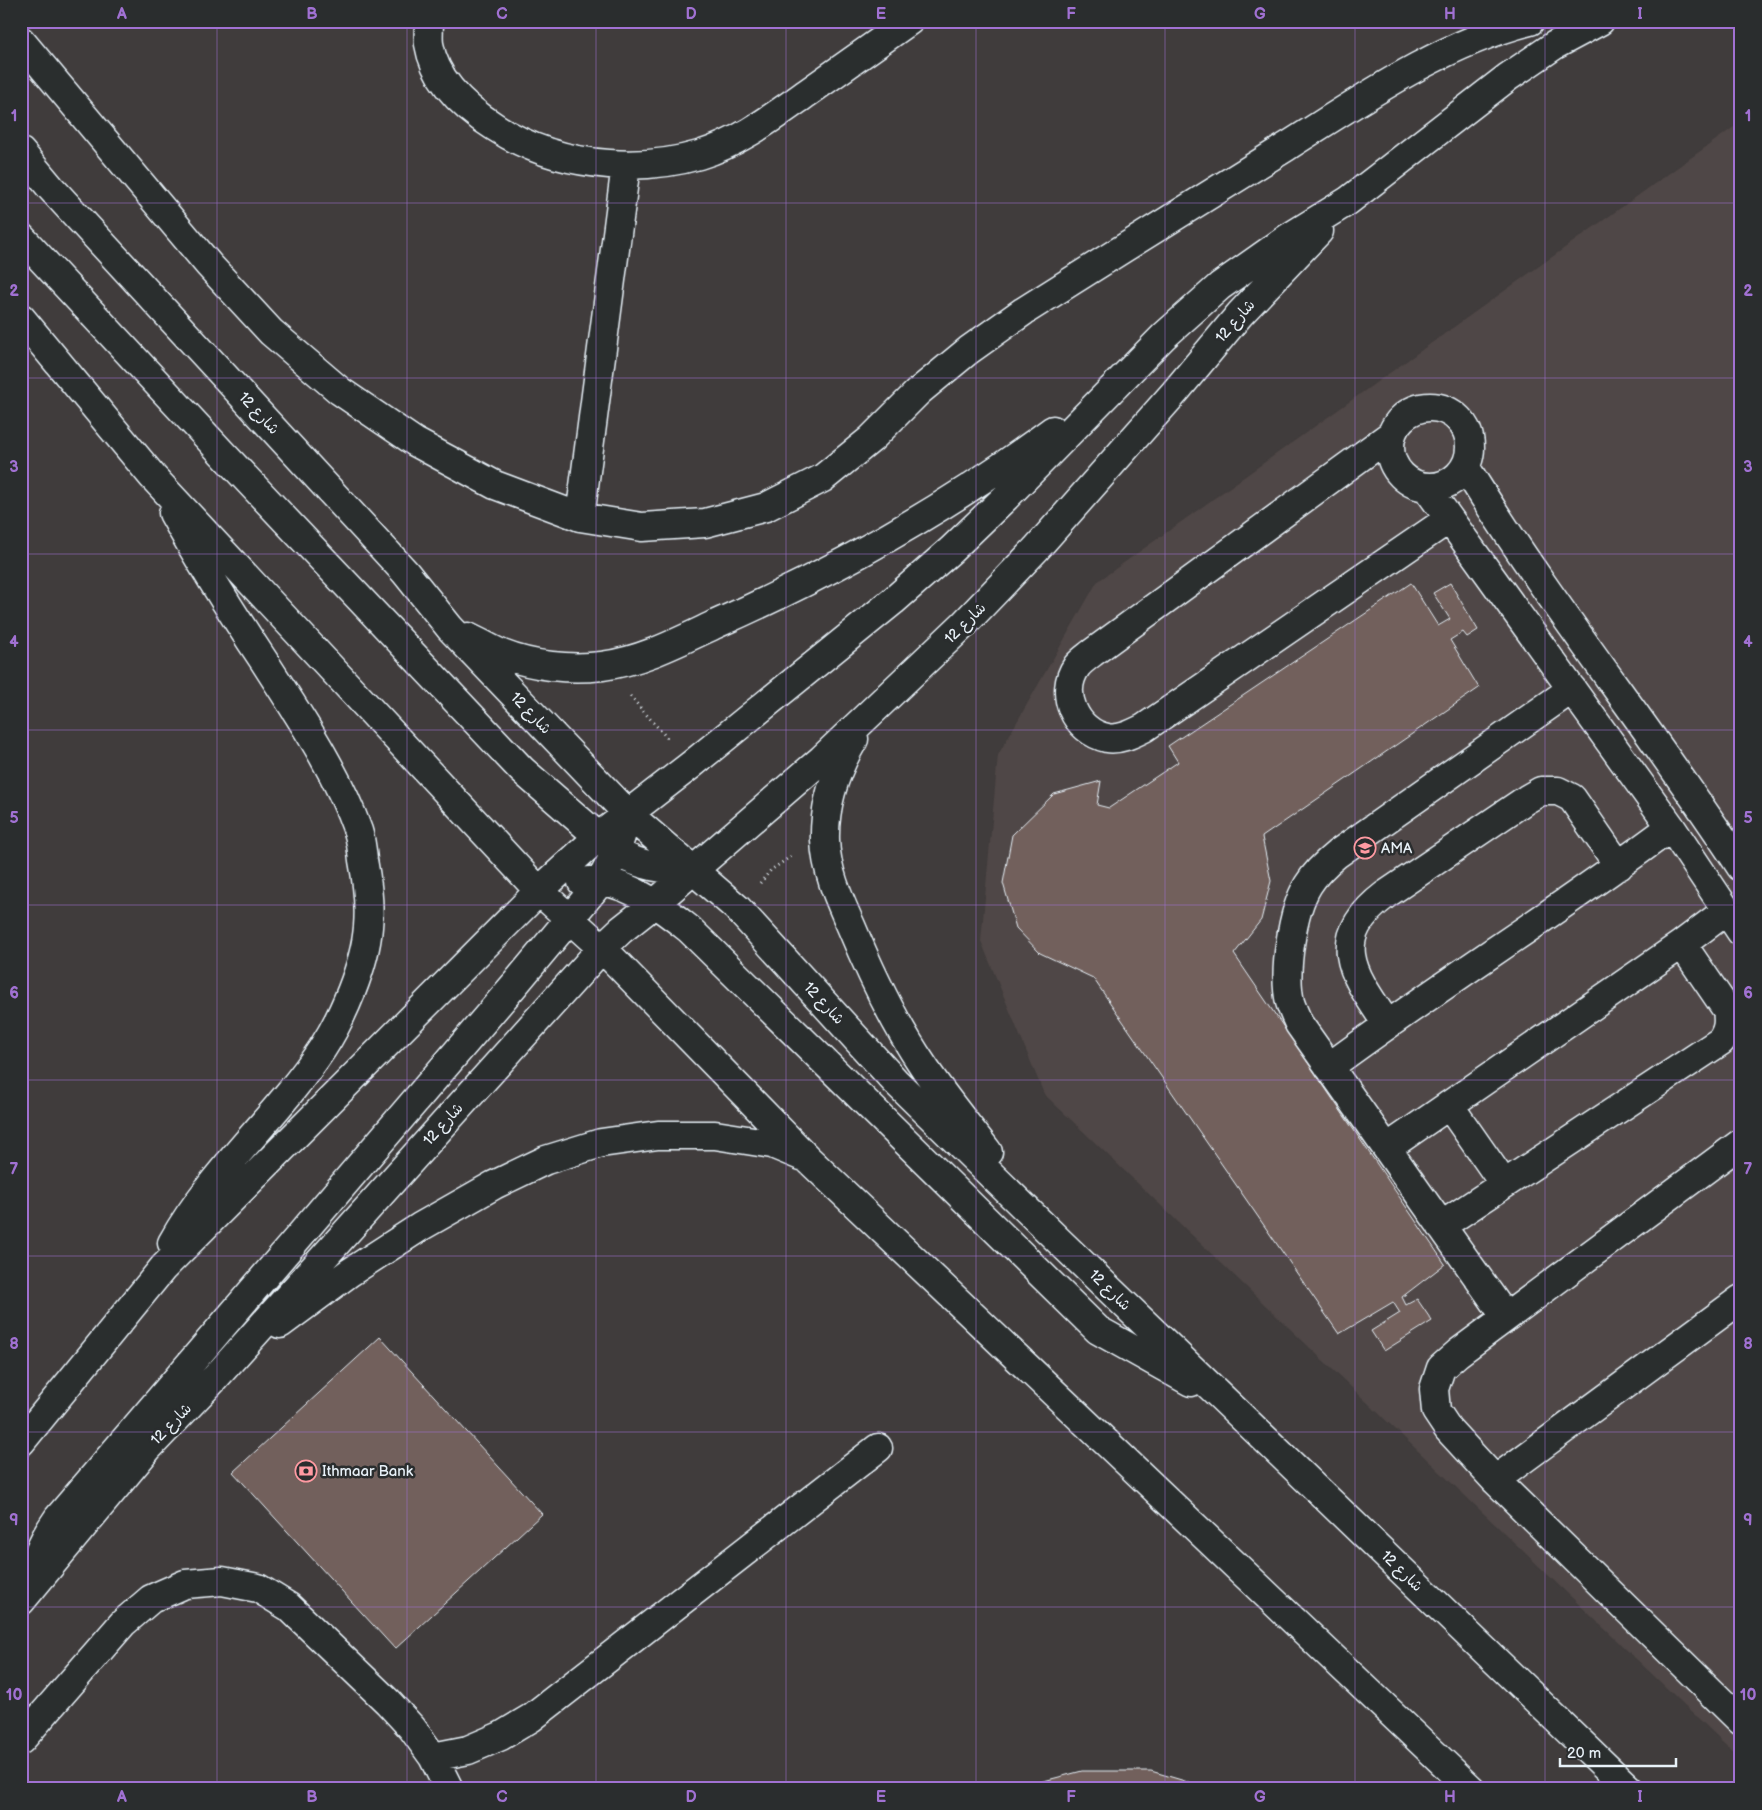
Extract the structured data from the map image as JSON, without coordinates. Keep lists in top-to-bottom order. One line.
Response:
{"streets":{"street":["شارع 12"]},"places":{"school or university":["AMA"],"bank":["Ithmaar Bank"]},"scale_bar":"20 m","grid":{"columns":["A","B","C","D","E","F","G","H","I"],"rows":["1","2","3","4","5","6","7","8","9","10"]}}
